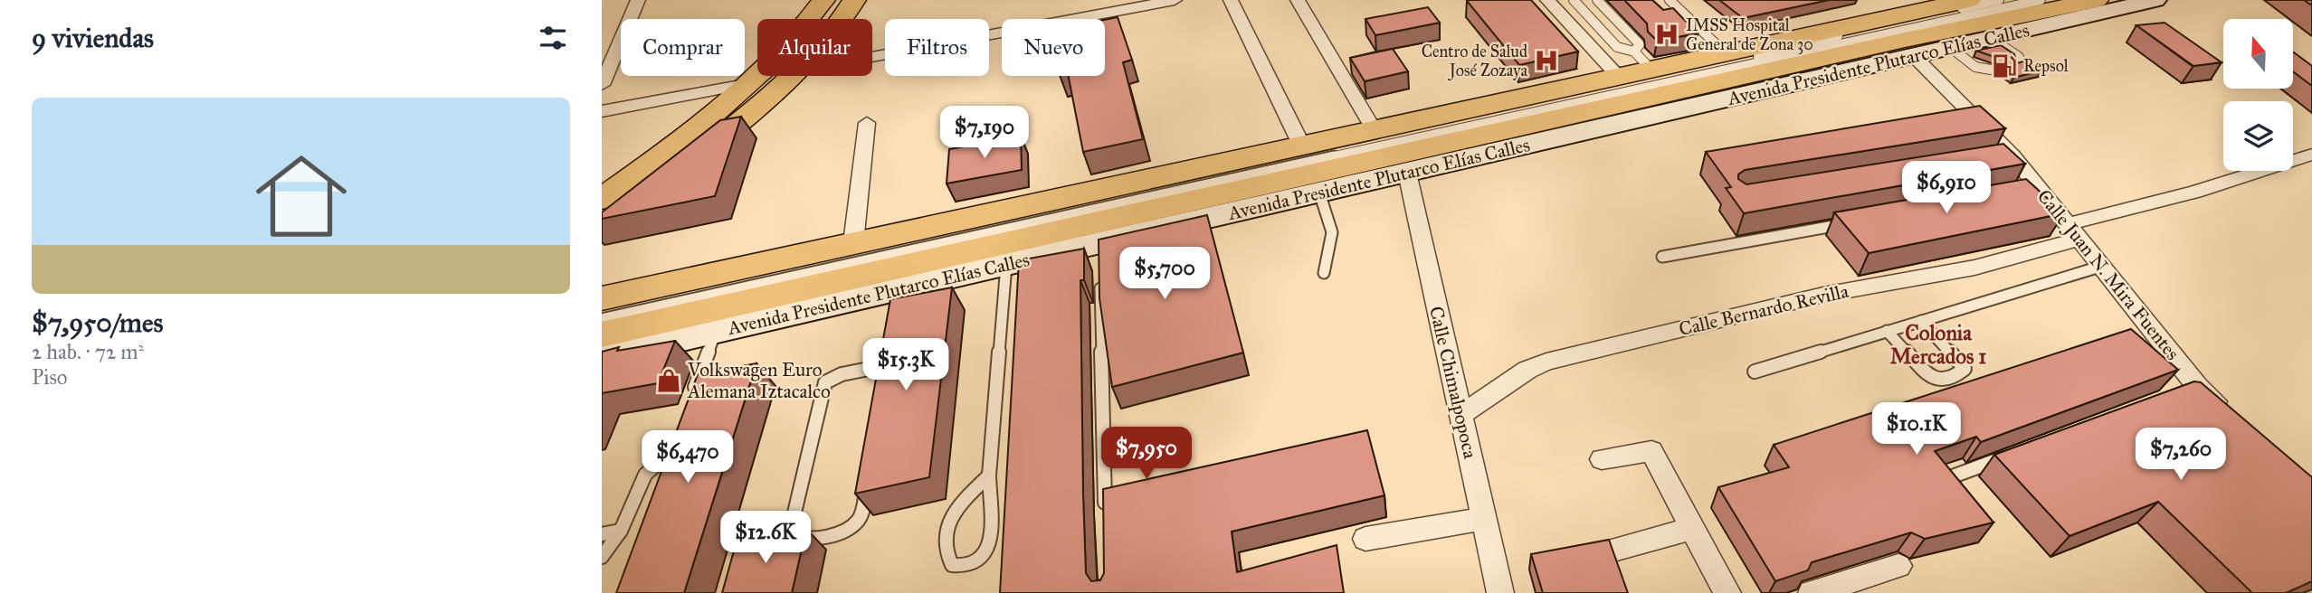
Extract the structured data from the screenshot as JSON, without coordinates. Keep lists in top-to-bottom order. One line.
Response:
{"streets":{"main road":["Avenida Presidente Plutarco Elías Calles"],"street":["Calle Juan N. Mira Fuentes","Calle Bernardo Revilla","Calle Chimalpopoca"]},"crossings":[["Avenida Presidente Plutarco Elías Calles","Calle Juan N. Mira Fuentes"],["Avenida Presidente Plutarco Elías Calles","Calle Chimalpopoca"],["Calle Juan N. Mira Fuentes","Calle Bernardo Revilla"],["Calle Bernardo Revilla","Calle Chimalpopoca"]],"districts":["Colonia Mercados 1"],"places":{"hospital":["IMSS Hospital General de Zona 30","Centro de Salud José Zozaya"],"fuel station":["Repsol"],"shop":["Volkswagen Euro Alemana Iztacalco"]},"north":"top","page":{"heading":"9 viviendas","chip":["Comprar","Alquilar","Filtros","Nuevo"],"list":[{"name":"$7,950/mes","note":"2 hab. · 72 m² · Piso"}],"price":["$7,190","$6,910","$5,700","$15.3K","$10.1K","$7,950","$7,260","$6,470","$12.6K"]}}
